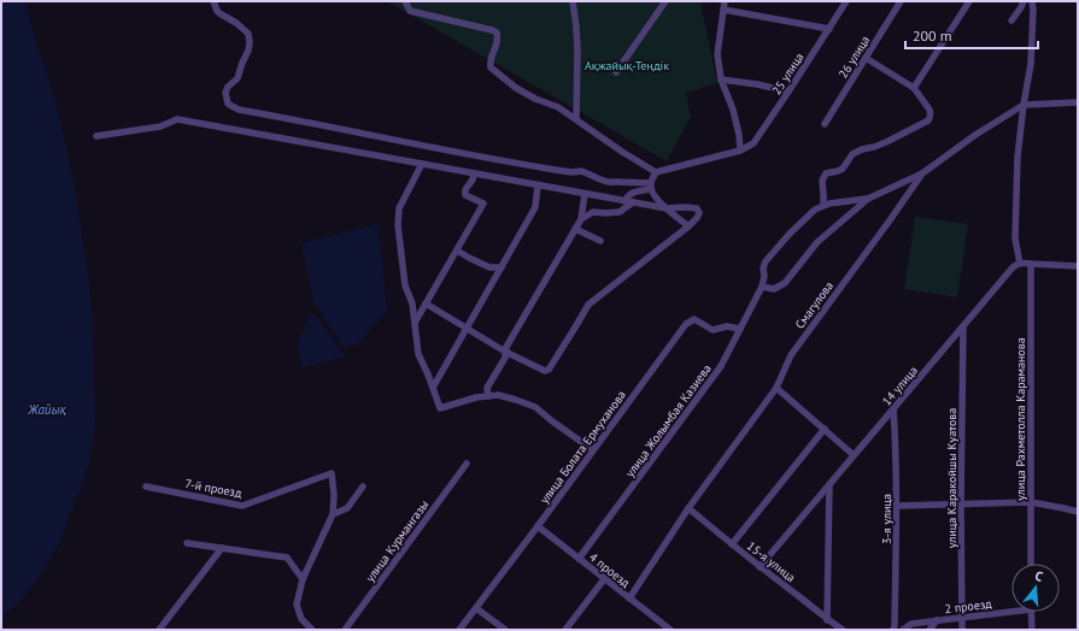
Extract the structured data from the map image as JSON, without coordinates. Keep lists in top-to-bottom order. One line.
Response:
{"streets":{"street":["26 улица","25 улица","Смагулова","14 улица","улица Рахметолла Караманова","улица Жолымбая Казиева","улица Болата Ермуханова","улица Каракойшы Куатова","7-й проезд","3-я улица","улица Курмангазы","15-я улица","4 проезд","2 проезд"]},"crossings":[["Смагулова","улица Жолымбая Казиева"],["Смагулова","15-я улица"],["Смагулова","4 проезд"],["14 улица","улица Каракойшы Куатова"],["14 улица","3-я улица"],["14 улица","15-я улица"],["улица Жолымбая Казиева","улица Болата Ермуханова"],["улица Жолымбая Казиева","4 проезд"],["улица Болата Ермуханова","4 проезд"],["улица Каракойшы Куатова","2 проезд"]],"water":["Жайық"],"parks":["Ақжайық-Теңдік"],"scale_bar":"200 m","north":"top"}
